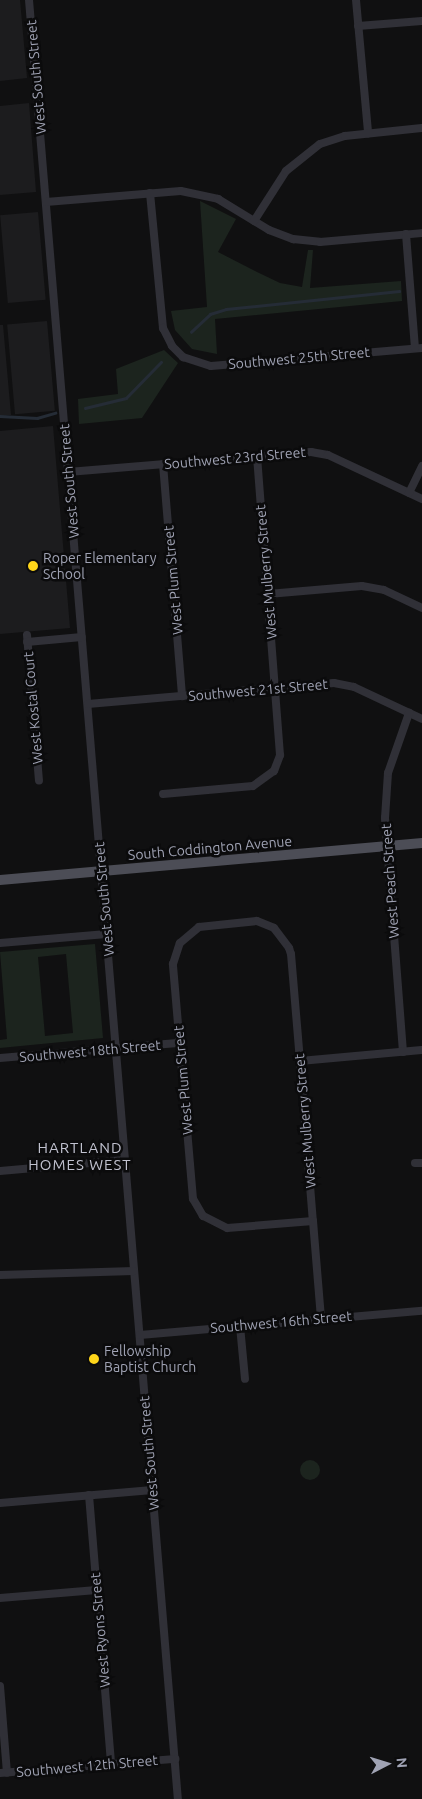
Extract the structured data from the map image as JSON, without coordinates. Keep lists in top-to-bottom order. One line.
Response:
{"streets":{"main road":["South Coddington Avenue"],"street":["West South Street","Southwest 25th Street","Southwest 23rd Street","West Mulberry Street","West Plum Street","Southwest 21st Street","West Kostal Court","West Peach Street","Southwest 18th Street","Southwest 16th Street","West Ryons Street","Southwest 12th Street"]},"crossings":[["West South Street","Southwest 23rd Street"],["West South Street","Southwest 21st Street"],["West South Street","West Kostal Court"],["West South Street","South Coddington Avenue"],["West South Street","Southwest 18th Street"],["West South Street","Southwest 16th Street"],["West South Street","Southwest 12th Street"],["Southwest 23rd Street","West Mulberry Street"],["Southwest 23rd Street","West Plum Street"],["West Mulberry Street","West Plum Street"],["West Mulberry Street","Southwest 21st Street"],["West Mulberry Street","Southwest 16th Street"],["West Plum Street","Southwest 21st Street"],["West Plum Street","Southwest 18th Street"],["Southwest 21st Street","West Peach Street"],["South Coddington Avenue","West Peach Street"],["West Ryons Street","Southwest 12th Street"]],"districts":["HARTLAND HOMES WEST"],"places":["Roper Elementary School","Fellowship Baptist Church"],"north":"right"}
